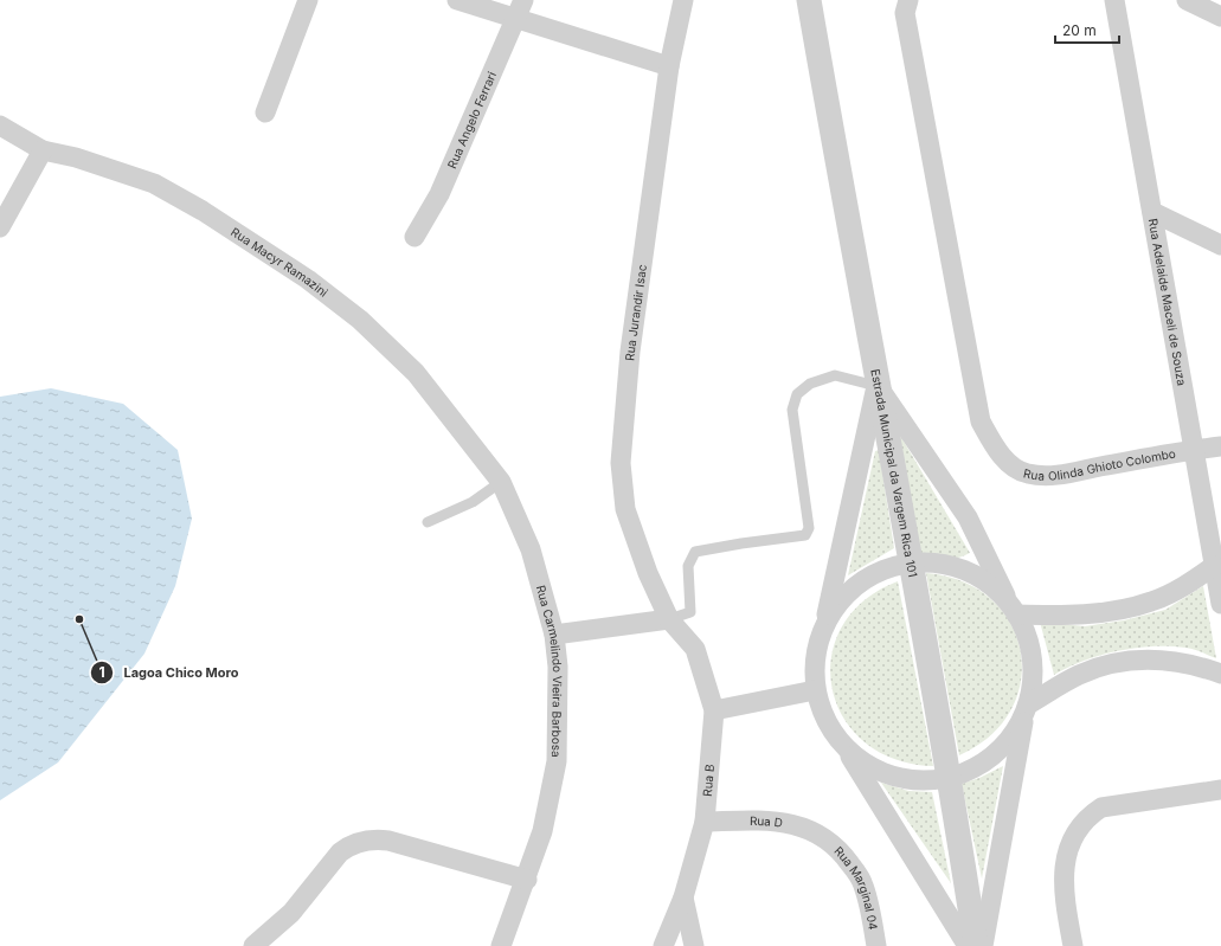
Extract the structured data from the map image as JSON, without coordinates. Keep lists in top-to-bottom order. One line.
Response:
{"streets":{"street":["Rua Angelo Ferrari","Rua Macyr Ramazini","Rua Adelaide Maceli de Souza","Rua Jurandir Isac","Rua Olinda Ghioto Colombo","Estrada Municipal da Vargem Rica 101","Rua Carmelindo Vieira Barbosa","Rua B","Rua D","Rua Marginal 04"]},"crossings":[["Rua Macyr Ramazini","Rua Carmelindo Vieira Barbosa"],["Rua Adelaide Maceli de Souza","Rua Olinda Ghioto Colombo"],["Rua Jurandir Isac","Rua B"],["Rua B","Rua D"],["Rua D","Rua Marginal 04"]],"places":["Lagoa Chico Moro"],"scale_bar":"20 m"}
